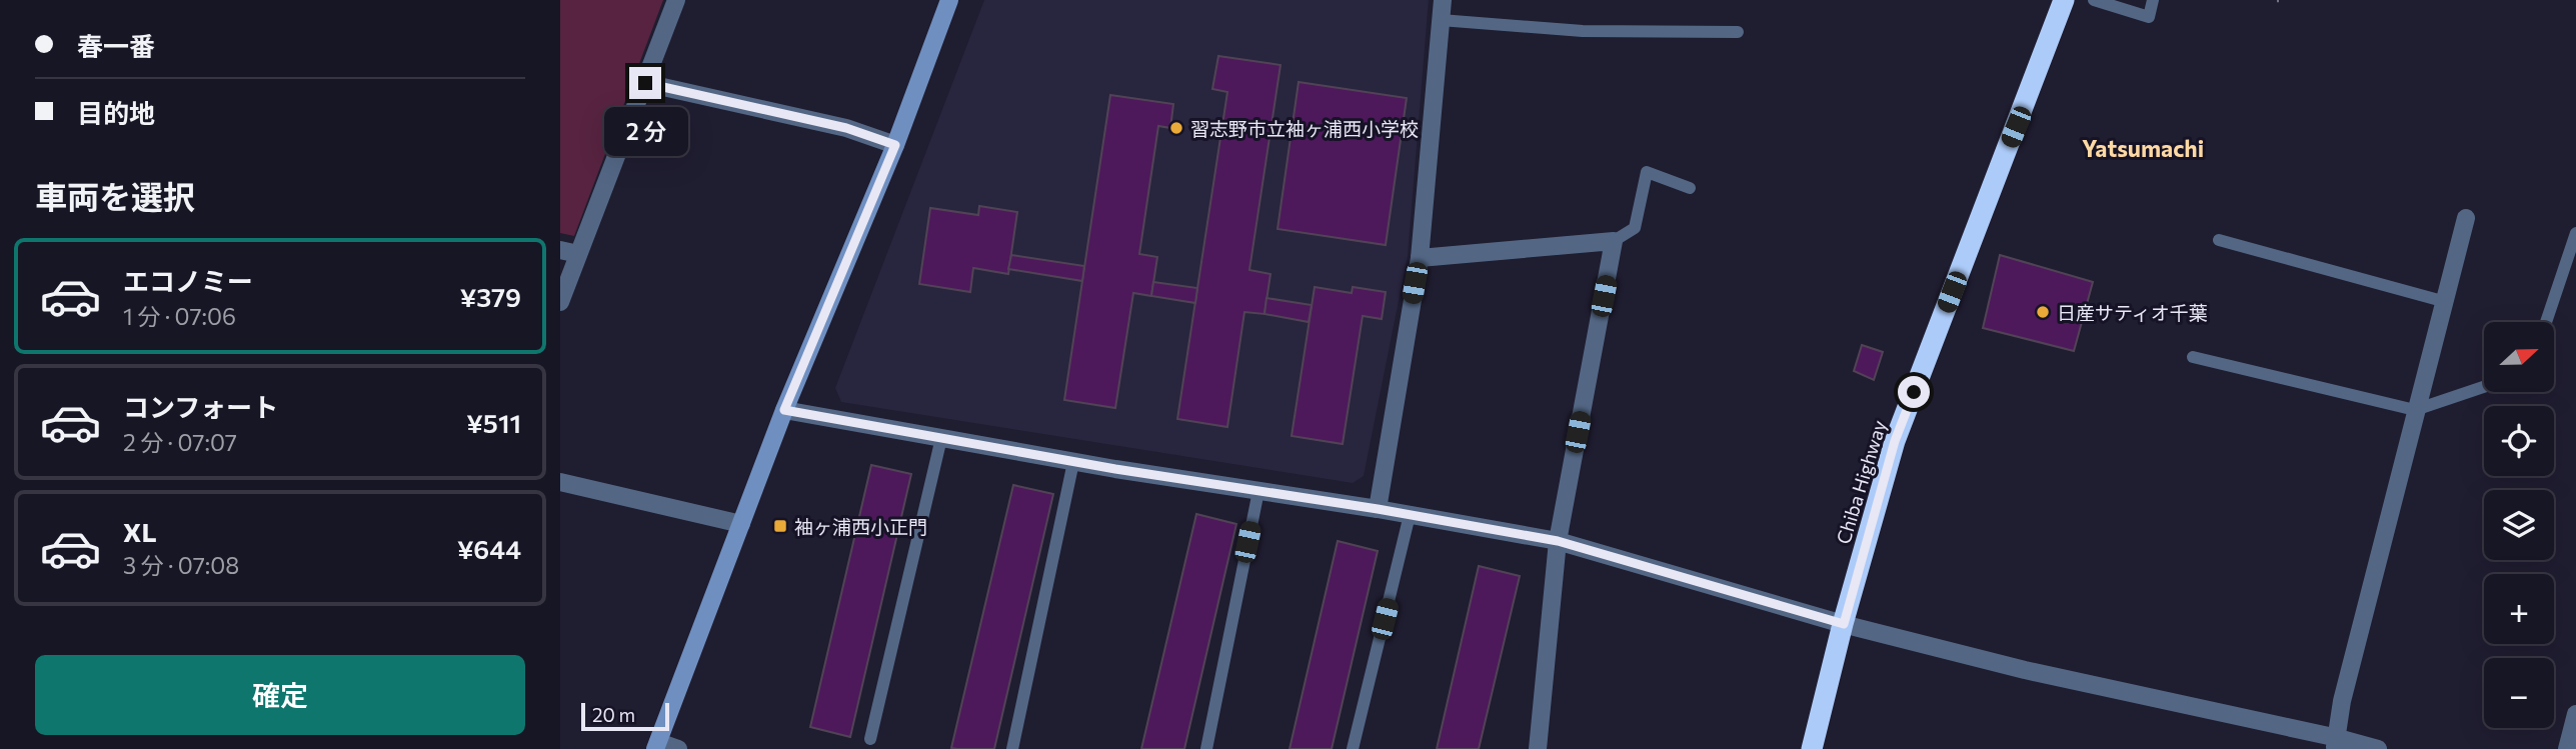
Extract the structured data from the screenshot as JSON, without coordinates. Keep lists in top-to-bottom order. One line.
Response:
{"streets":{"highway":["Chiba Highway"]},"districts":["Yatsumachi"],"places":{"other":["習志野市立袖ヶ浦西小学校","日産サティオ千葉"],"transit":["袖ヶ浦西小正門"]},"scale_bar":"20 m","north":"right","page":{"banner":["春一番","目的地"],"bubble":"2 分","heading":"車両を選択","list":[{"name":"エコノミー","note":"1 分 · 07:06","value":"¥379"},{"name":"コンフォート","note":"2 分 · 07:07","value":"¥511"},{"name":"XL","note":"3 分 · 07:08","value":"¥644"}],"map_buttons":["+","−"],"buttons":"確定","scale":"20 m"}}
